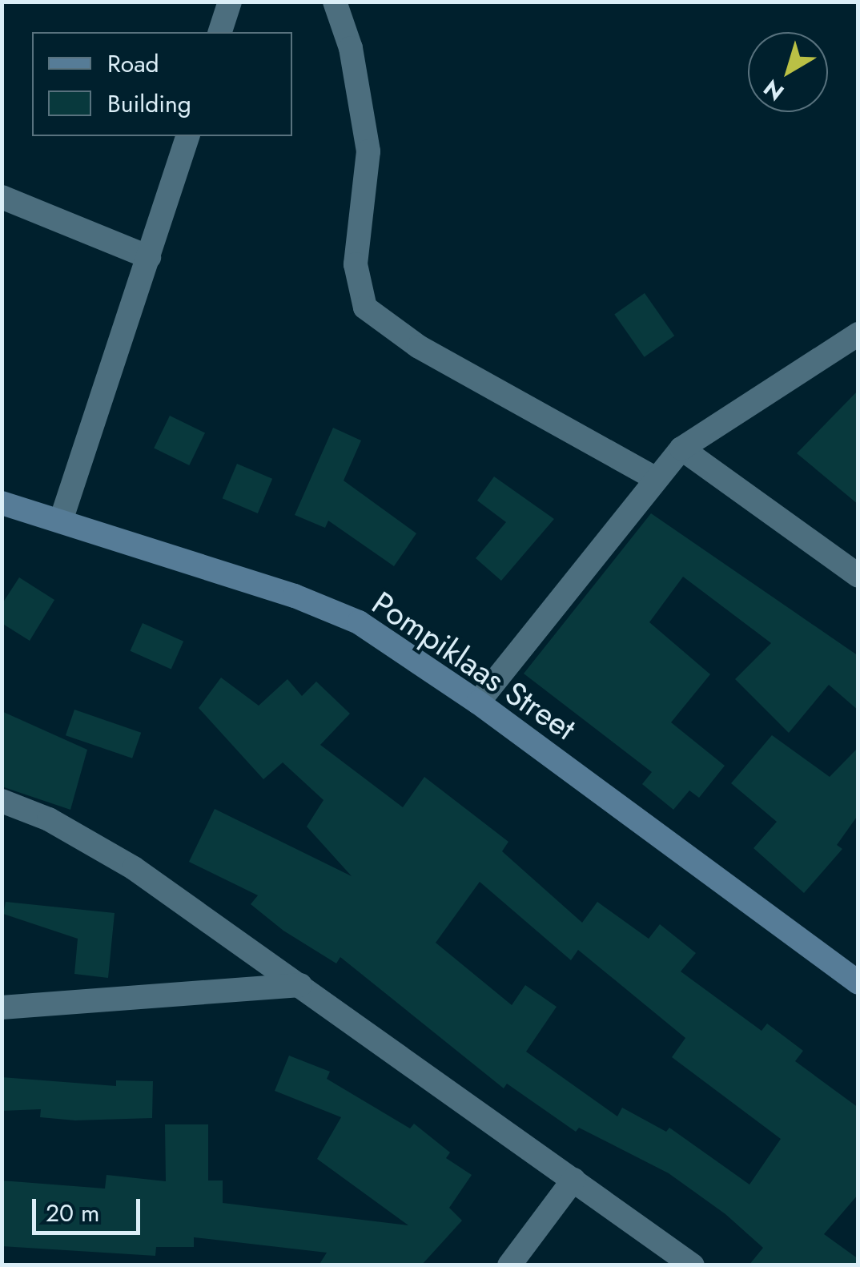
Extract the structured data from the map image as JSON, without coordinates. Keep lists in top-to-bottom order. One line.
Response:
{"streets":{"street":["Pompiklaas Street"]},"legend":["Road","Building"],"scale_bar":"20 m","north":"bottom left"}
